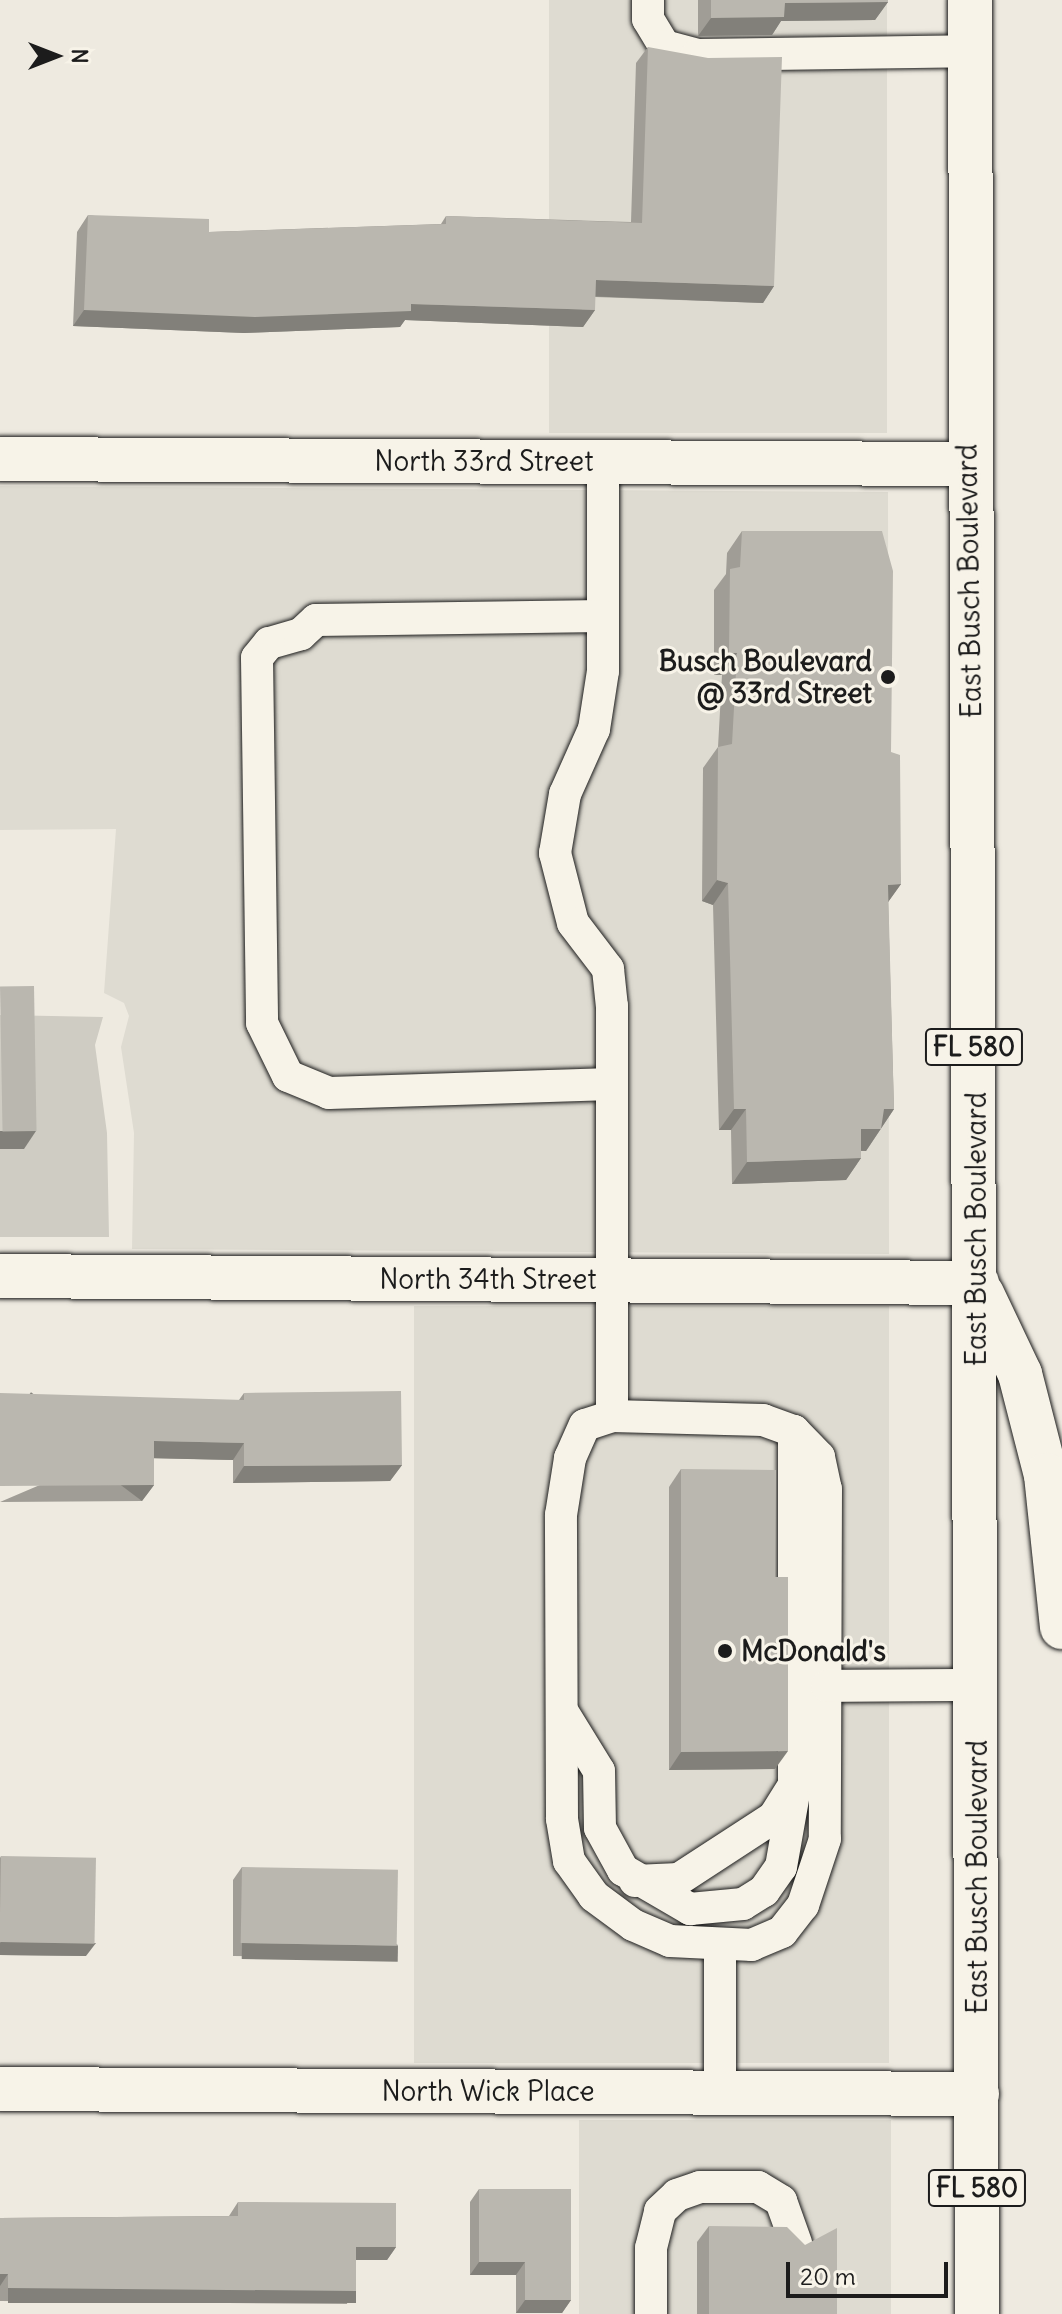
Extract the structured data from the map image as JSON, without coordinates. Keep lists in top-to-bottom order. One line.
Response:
{"streets":{"street":["North 33rd Street","East Busch Boulevard","FL 580","North 34th Street","North Wick Place"]},"crossings":[["North 33rd Street","East Busch Boulevard"],["East Busch Boulevard","North 34th Street"],["East Busch Boulevard","North Wick Place"]],"places":["Busch Boulevard @ 33rd Street","McDonald's"],"scale_bar":"20 m","north":"right"}
